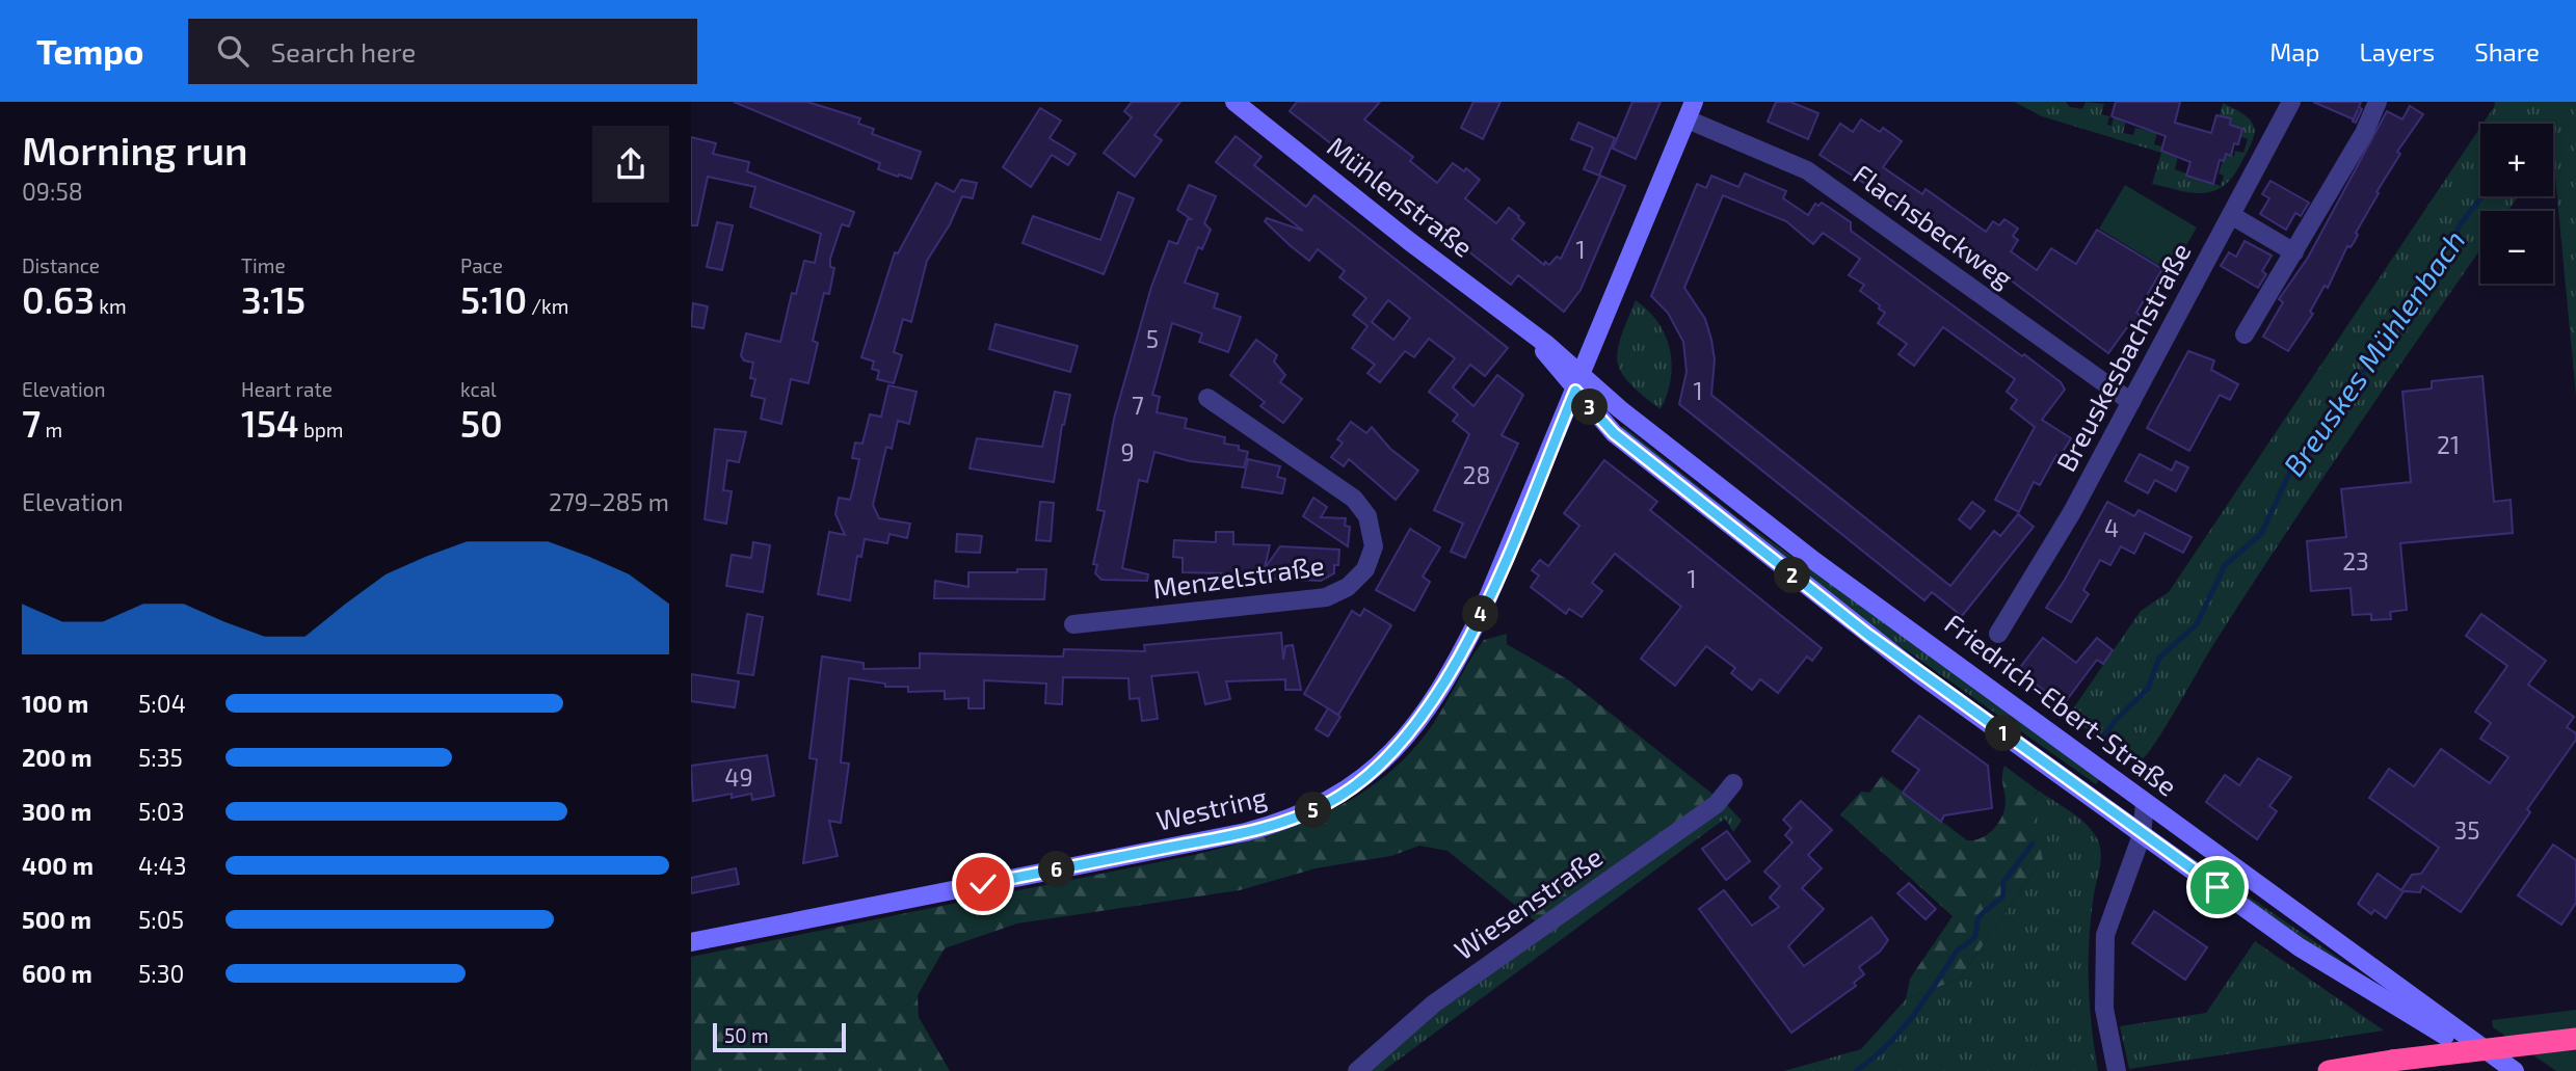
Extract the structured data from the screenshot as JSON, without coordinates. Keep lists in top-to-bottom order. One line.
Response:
{"streets":{"main road":["Mühlenstraße","Friedrich-Ebert-Straße","Westring"],"street":["Flachsbeckweg","Breuskesbachstraße","Menzelstraße","Wiesenstraße"]},"crossings":[["Mühlenstraße","Friedrich-Ebert-Straße"],["Mühlenstraße","Westring"],["Flachsbeckweg","Breuskesbachstraße"],["Flachsbeckweg","Westring"],["Friedrich-Ebert-Straße","Westring"]],"water":["Breuskes Mühlenbach"],"house_numbers":["1","5","1","7","21","9","28","4","23","1","49","35"],"scale_bar":"50 m","page":{"header":"Tempo","search":"Search here","nav":["Map","Layers","Share"],"heading":["Morning run","09:58"],"map_buttons":["+","−"],"stats":[["Distance","0.63 km"],["Time","3:15"],["Pace","5:10 /km"],["Elevation","7 m"],["Heart rate","154 bpm"],["kcal","50"]],"pins":["3","2","4","1","5","6"],"chart":["Elevation","279–285 m"],"list":[{"name":"100 m","note":"5:04"},{"name":"200 m","note":"5:35"},{"name":"300 m","note":"5:03"},{"name":"400 m","note":"4:43"},{"name":"500 m","note":"5:05"},{"name":"600 m","note":"5:30"}],"scale":"50 m"}}
